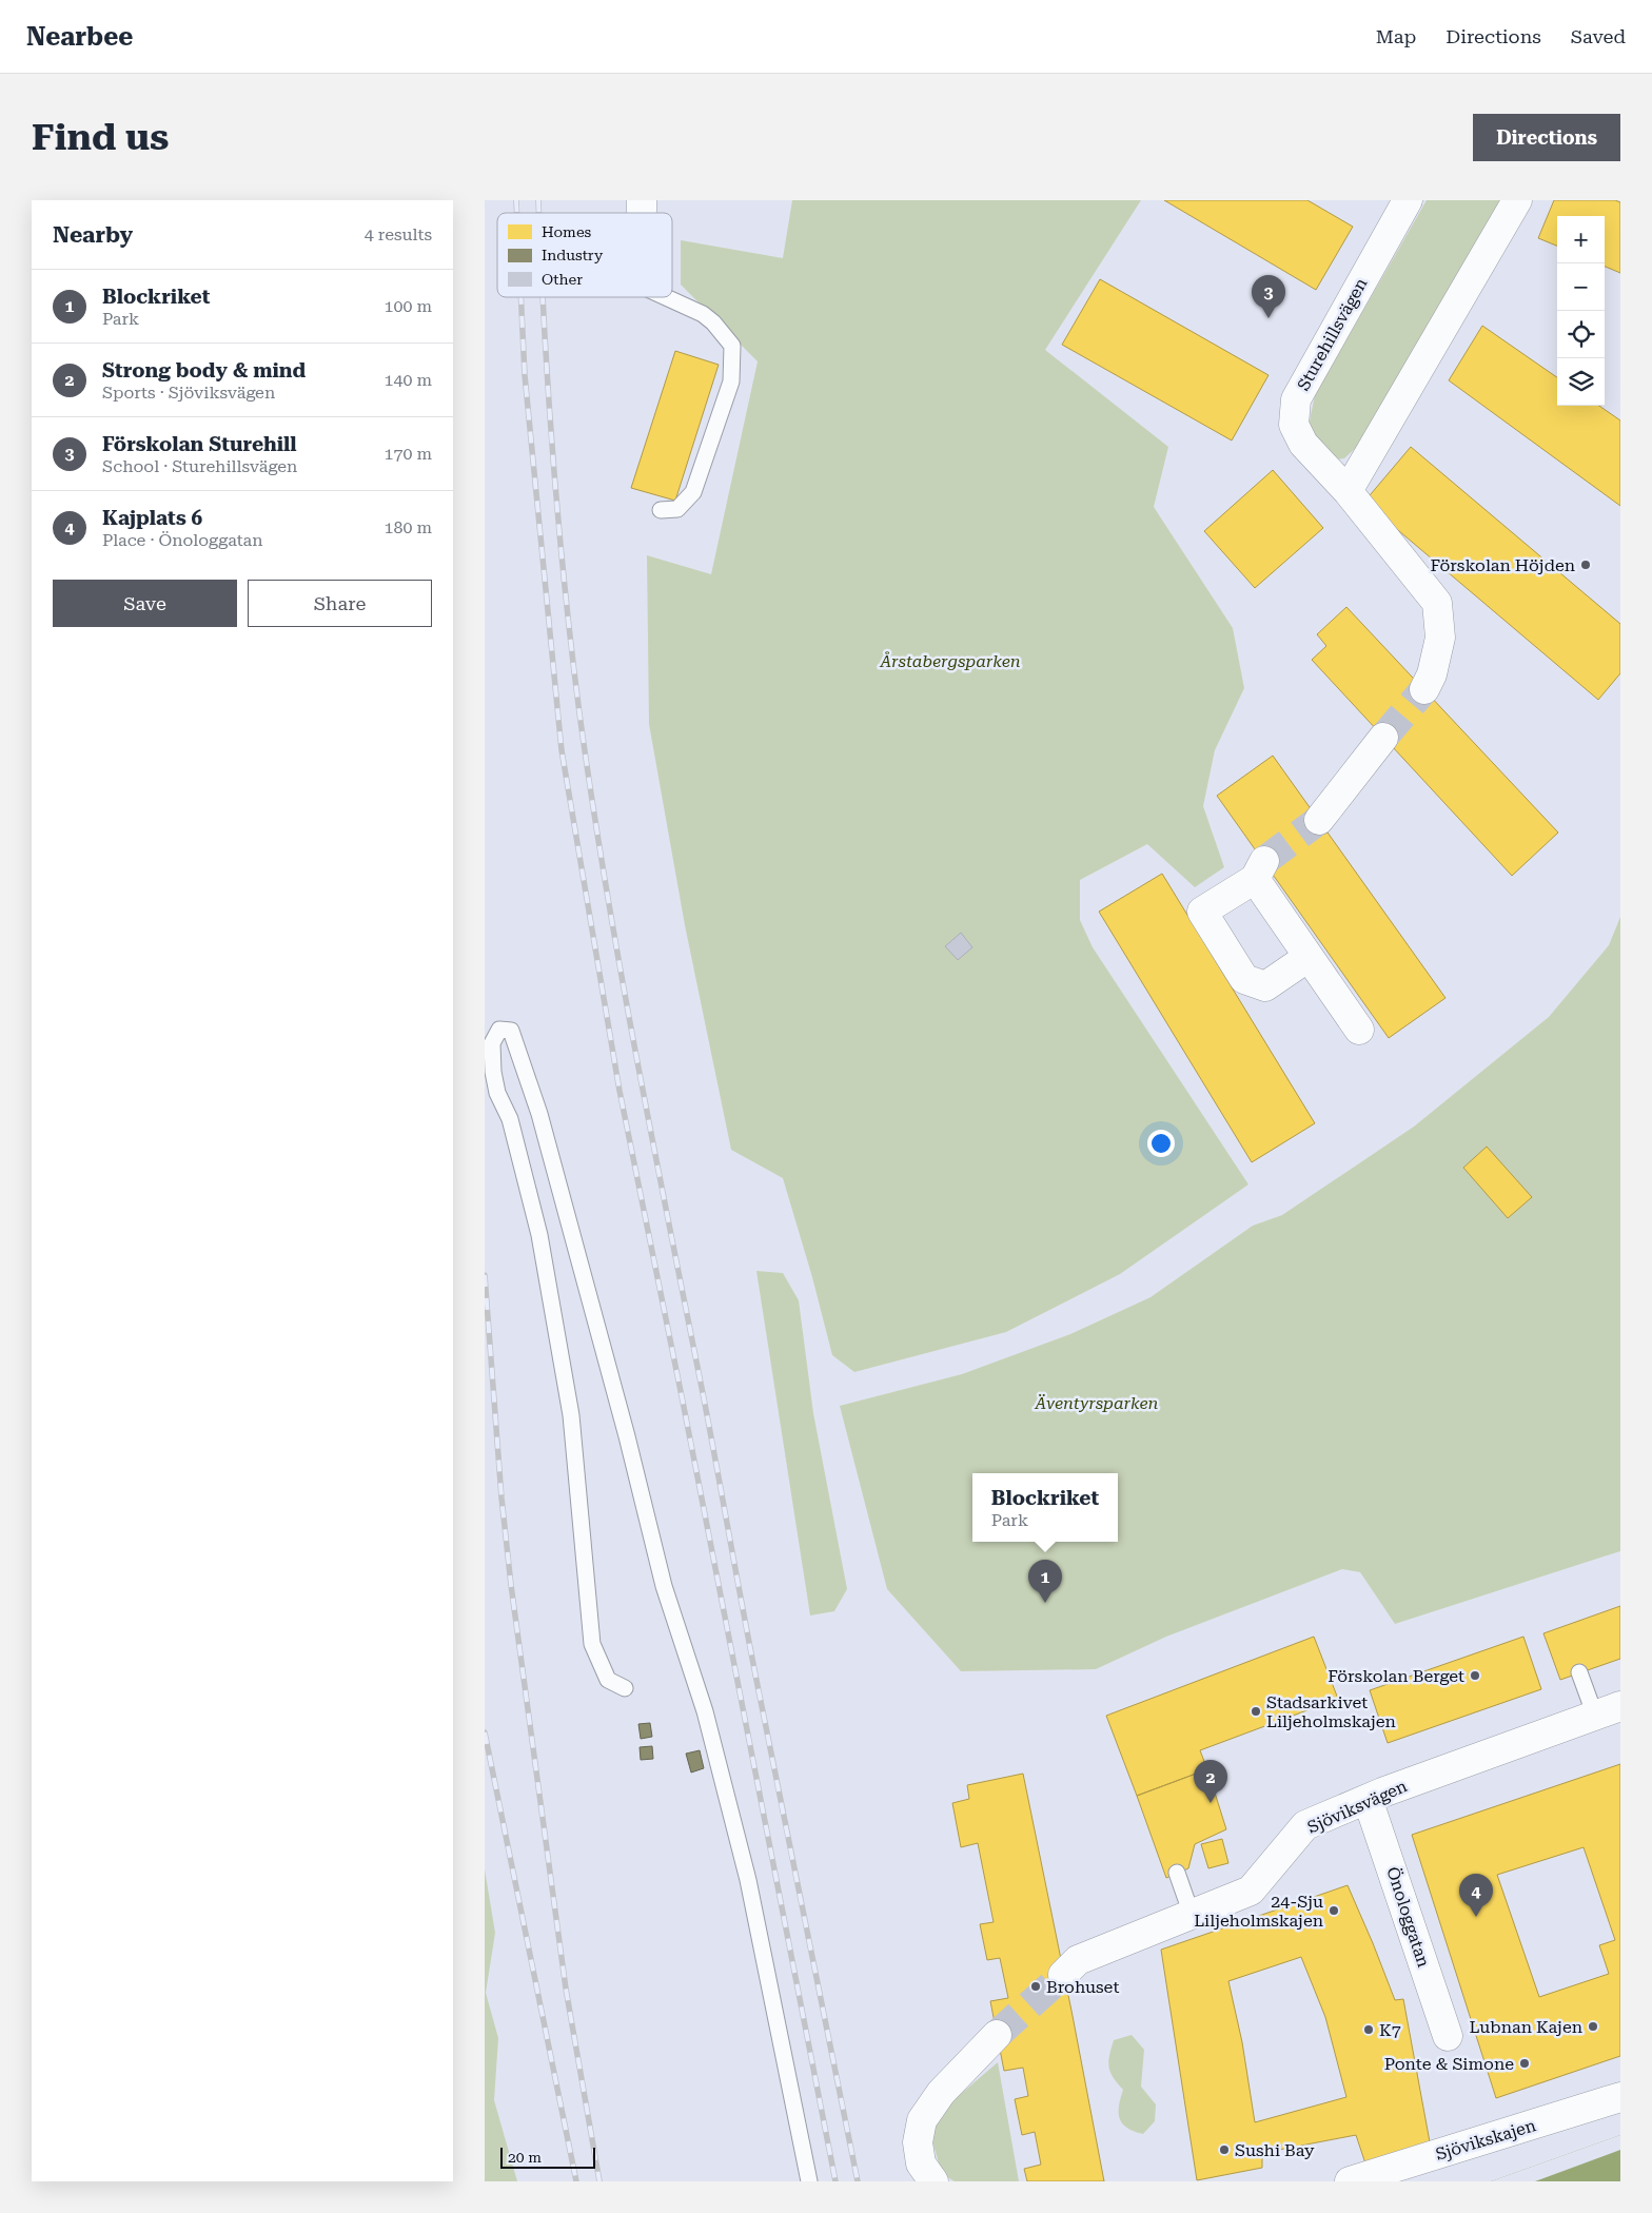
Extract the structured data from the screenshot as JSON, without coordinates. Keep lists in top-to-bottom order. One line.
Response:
{"streets":{"street":["Sturehillsvägen","Sjöviksvägen","Önologgatan","Sjövikskajen"]},"crossings":[["Sjöviksvägen","Önologgatan"]],"parks":["Årstabergsparken","Äventyrsparken"],"places":["Förskolan Höjden","Förskolan Berget","Stadsarkivet Liljeholmskajen","24-Sju Liljeholmskajen","Brohuset","Lubnan Kajen","K7","Ponte & Simone","Sushi Bay"],"legend":["Homes","Industry","Other"],"scale_bar":"20 m","page":{"header":"Nearbee","nav":["Map","Directions","Saved"],"buttons":["Directions",["Save","Share"]],"title":"Find us","heading":["Nearby","4 results"],"map_buttons":["+","−"],"list":[{"mark":"1","name":"Blockriket","note":"Park","value":"100 m"},{"mark":"2","name":"Strong body & mind","note":"Sports · Sjöviksvägen","value":"140 m"},{"mark":"3","name":"Förskolan Sturehill","note":"School · Sturehillsvägen","value":"170 m"},{"mark":"4","name":"Kajplats 6","note":"Place · Önologgatan","value":"180 m"}],"pins":["3","1","2","4"],"popup":["Blockriket","Park"],"scale":"20 m"}}
